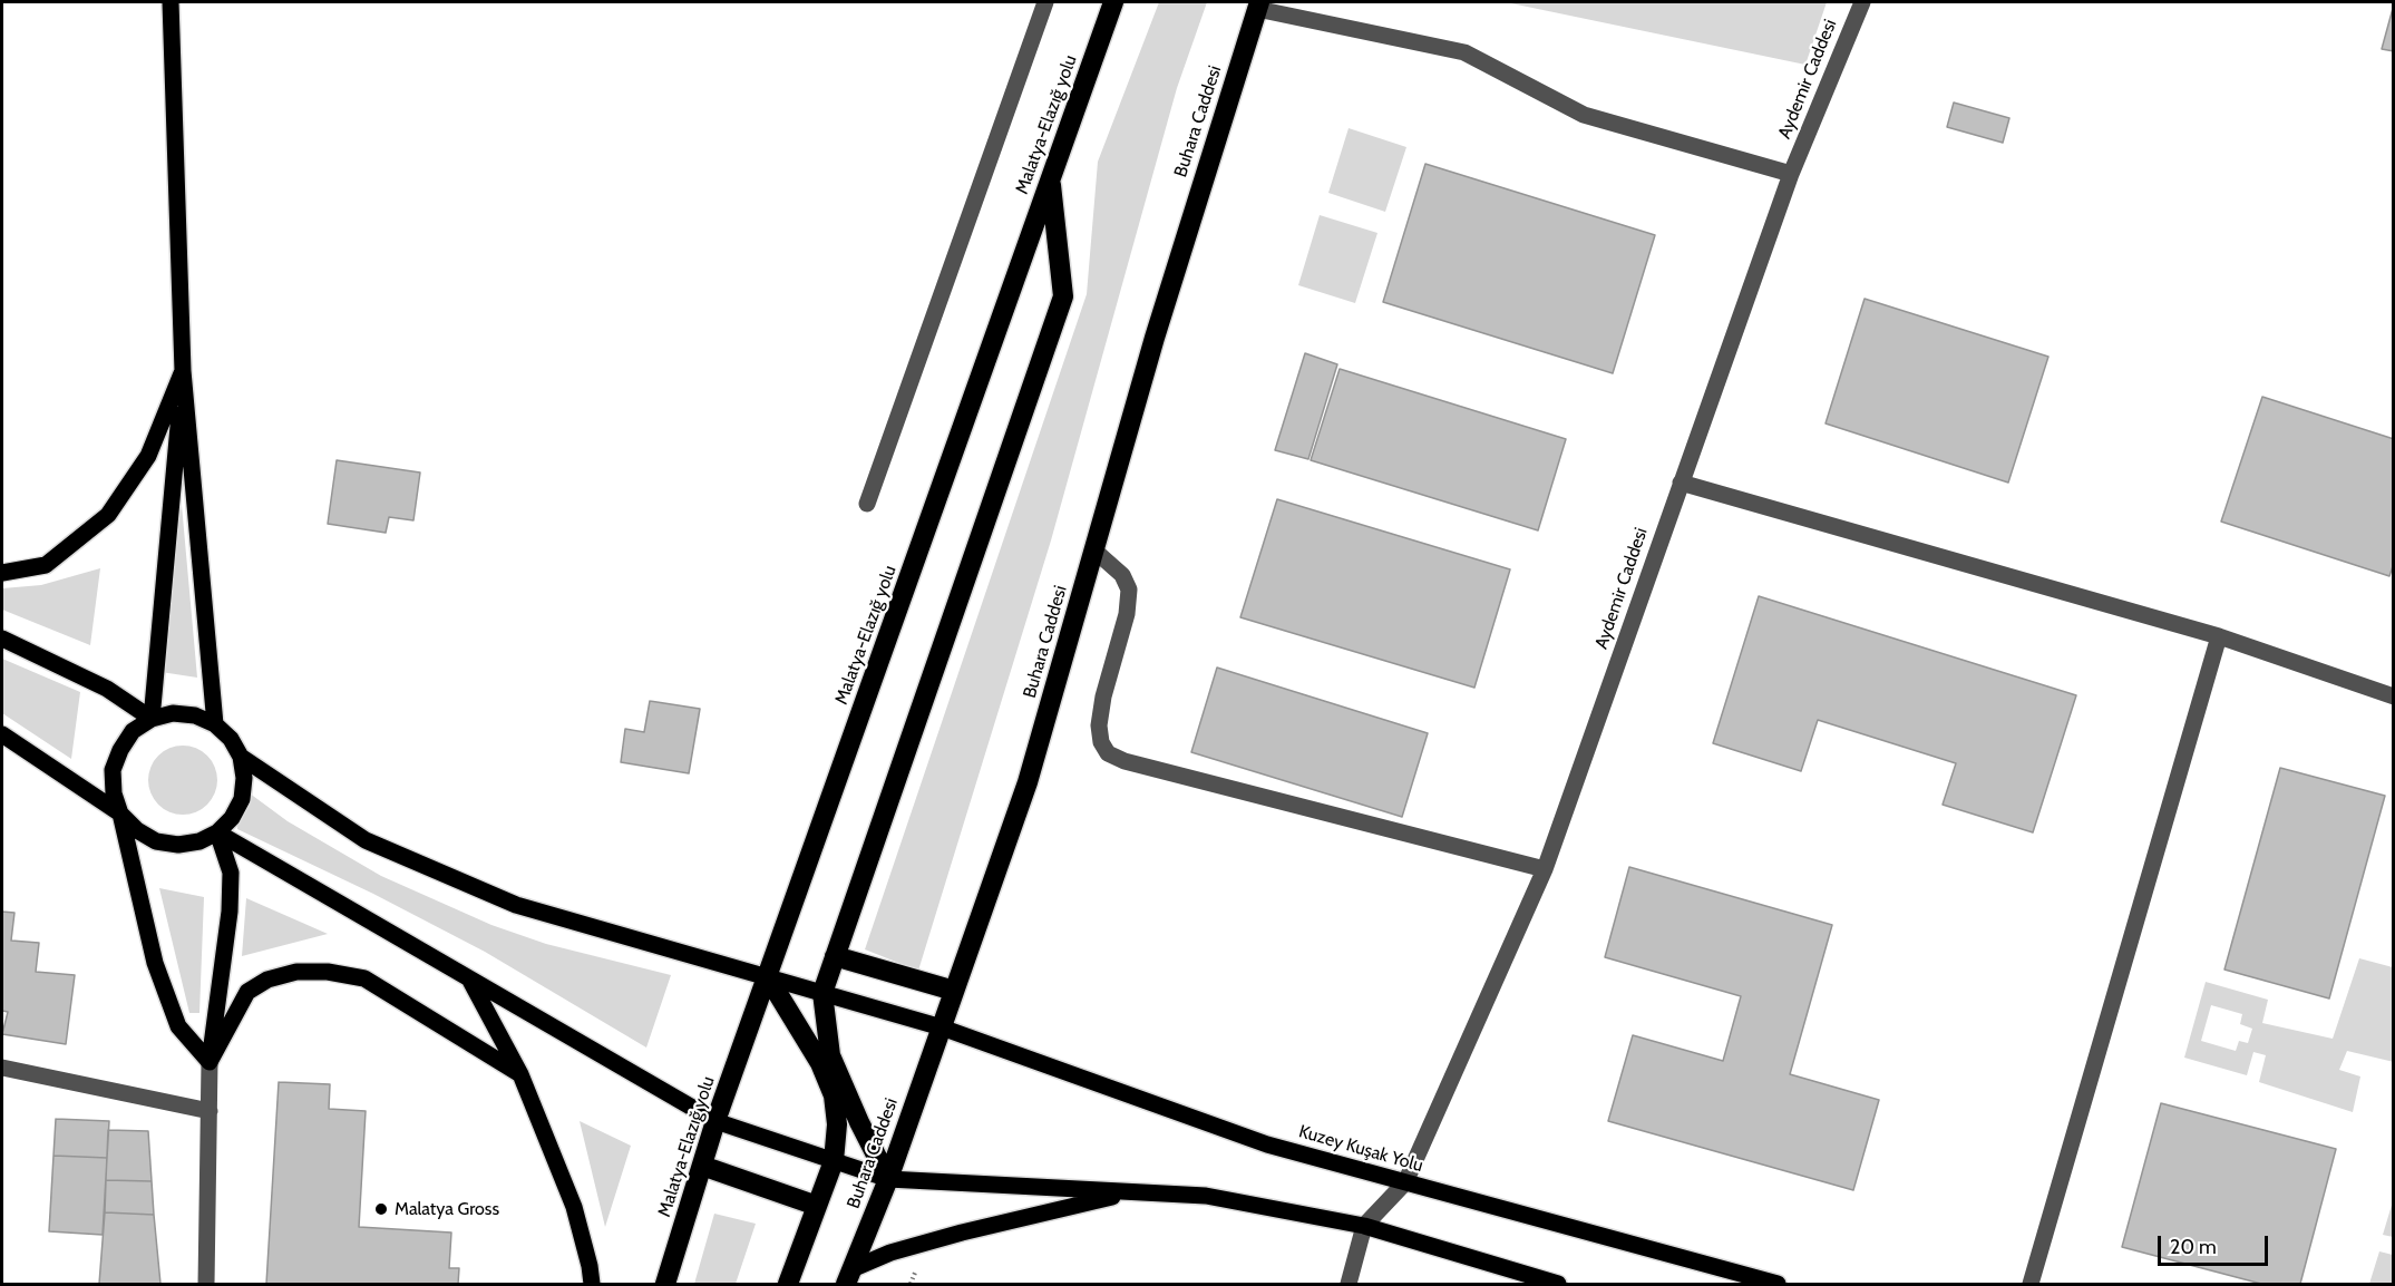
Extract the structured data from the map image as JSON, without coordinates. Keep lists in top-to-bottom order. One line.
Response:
{"streets":{"highway":["Buhara Caddesi","Malatya-Elazığ yolu"],"main road":["Kuzey Kuşak Yolu"],"street":["Aydemir Caddesi"]},"crossings":[["Aydemir Caddesi","Kuzey Kuşak Yolu"],["Buhara Caddesi","Kuzey Kuşak Yolu"],["Malatya-Elazığ yolu","Kuzey Kuşak Yolu"]],"places":["Malatya Gross"],"scale_bar":"20 m"}
